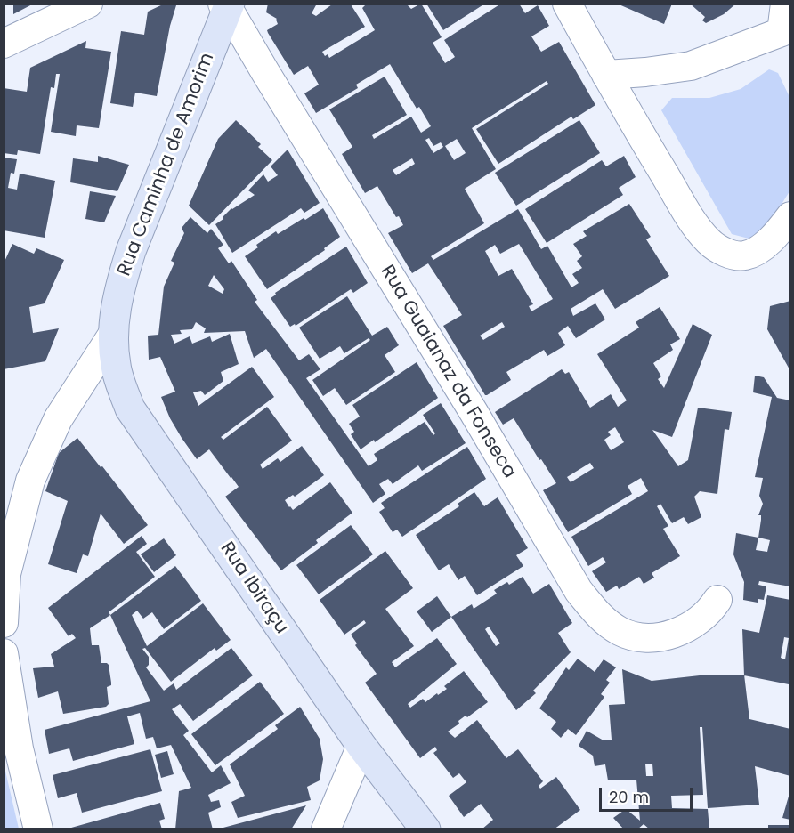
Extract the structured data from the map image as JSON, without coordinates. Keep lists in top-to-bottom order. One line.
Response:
{"streets":{"street":["Rua Caminha de Amorim","Rua Guaianaz da Fonseca","Rua Ibiraçu"]},"crossings":[["Rua Caminha de Amorim","Rua Guaianaz da Fonseca"],["Rua Caminha de Amorim","Rua Ibiraçu"]],"scale_bar":"20 m"}
